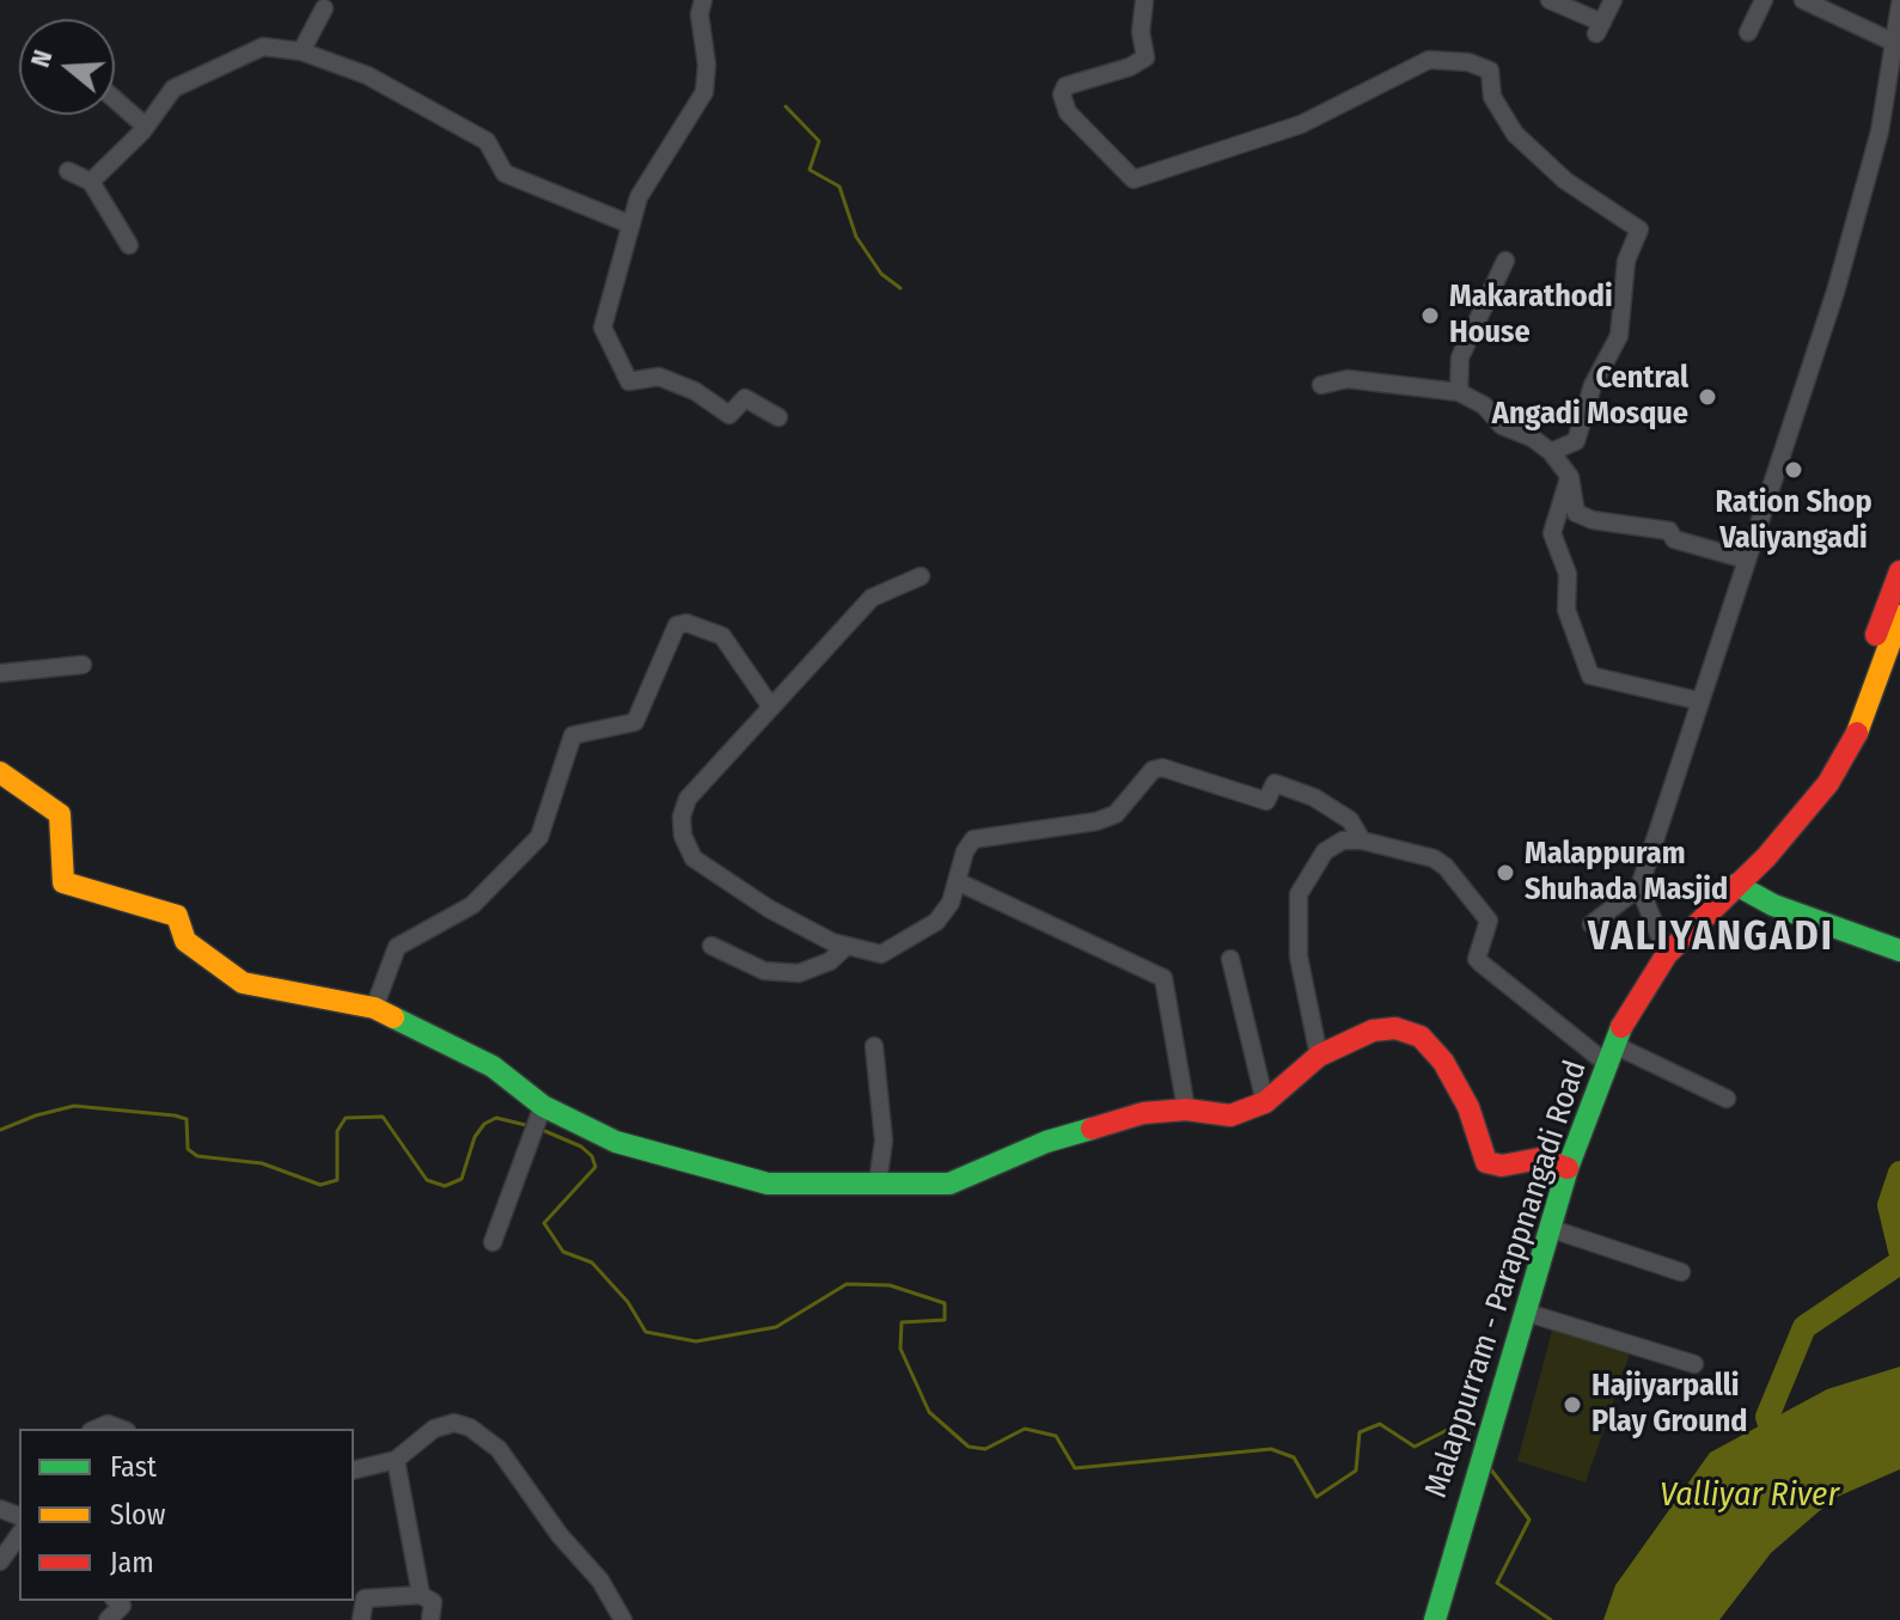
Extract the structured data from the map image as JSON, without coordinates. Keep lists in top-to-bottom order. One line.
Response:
{"streets":{"street":["Malappurram - Parappnangadi Road"]},"districts":["VALIYANGADI"],"water":["Valliyar River"],"places":["Makarathodi House","Central Angadi Mosque","Ration Shop Valiyangadi","Malappuram Shuhada Masjid","Hajiyarpalli Play Ground"],"legend":["Fast","Slow","Jam"],"north":"left"}
